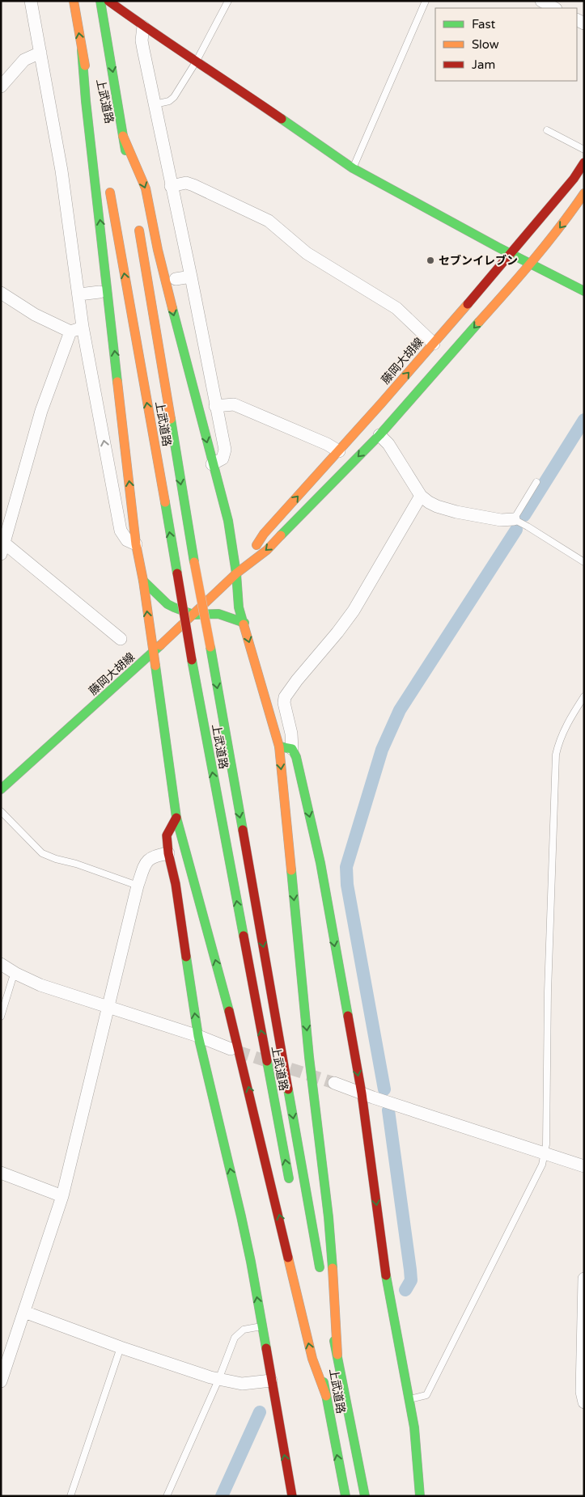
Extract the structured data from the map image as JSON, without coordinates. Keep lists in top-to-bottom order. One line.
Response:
{"streets":{"main road":["上武道路","藤岡大胡線"]},"places":["セブンイレブン"],"legend":["Fast","Slow","Jam"]}
